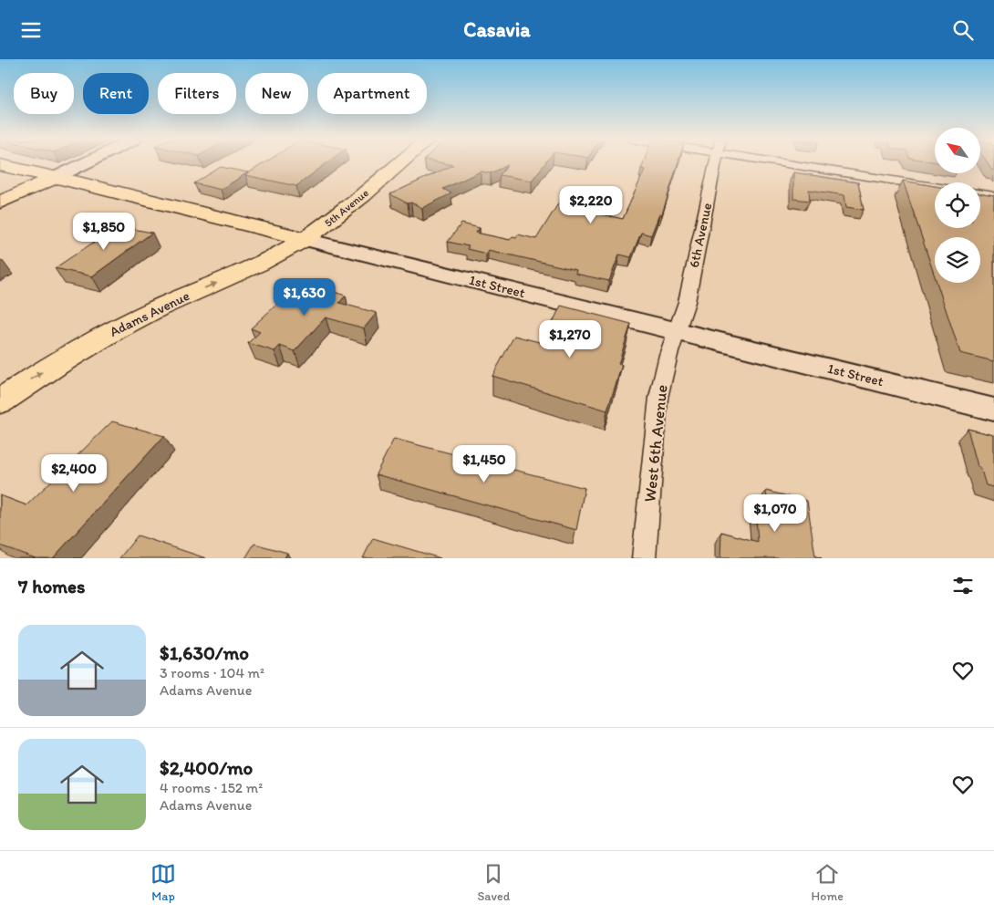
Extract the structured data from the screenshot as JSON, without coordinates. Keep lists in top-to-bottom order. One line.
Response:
{"streets":{"main road":["5th Avenue","1st Street","Adams Avenue"],"street":["6th Avenue","West 6th Avenue"]},"crossings":[["5th Avenue","1st Street"],["5th Avenue","Adams Avenue"],["6th Avenue","1st Street"],["6th Avenue","West 6th Avenue"],["1st Street","Adams Avenue"],["1st Street","West 6th Avenue"]],"one_way":["Adams Avenue"],"north":"top left","page":{"header":"Casavia","chip":["Buy","Rent","Filters","New","Apartment"],"price":["$2,220","$1,850","$1,630","$1,270","$1,450","$2,400","$1,070"],"heading":"7 homes","list":[{"name":"$1,630/mo","note":"3 rooms · 104 m² · Adams Avenue"},{"name":"$2,400/mo","note":"4 rooms · 152 m² · Adams Avenue"}],"tabs":["Map","Saved","Home"]}}
